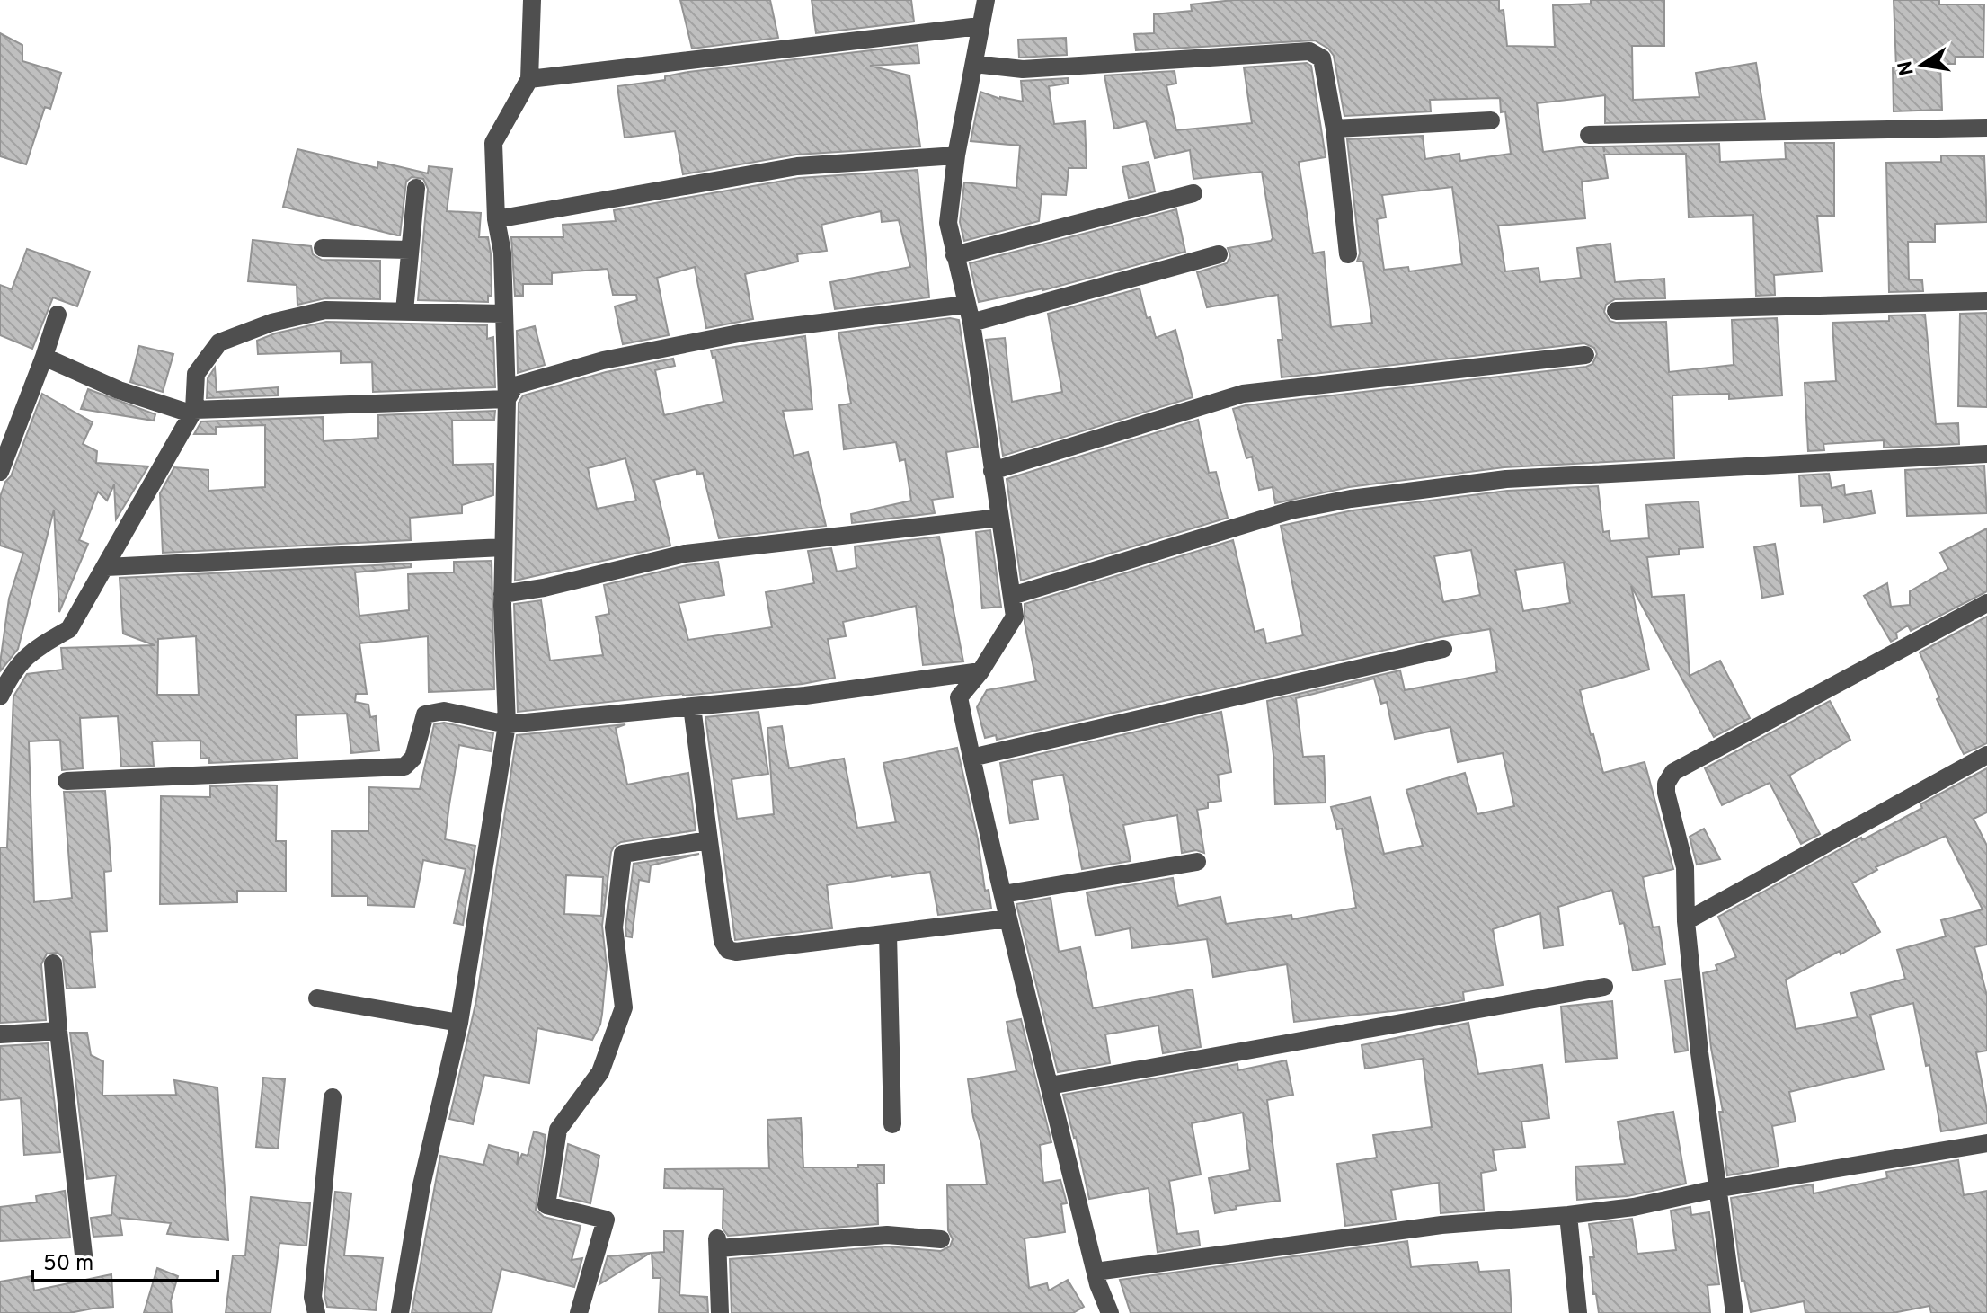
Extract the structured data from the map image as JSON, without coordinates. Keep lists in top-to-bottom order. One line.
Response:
{"scale_bar":"50 m","north":"left"}
